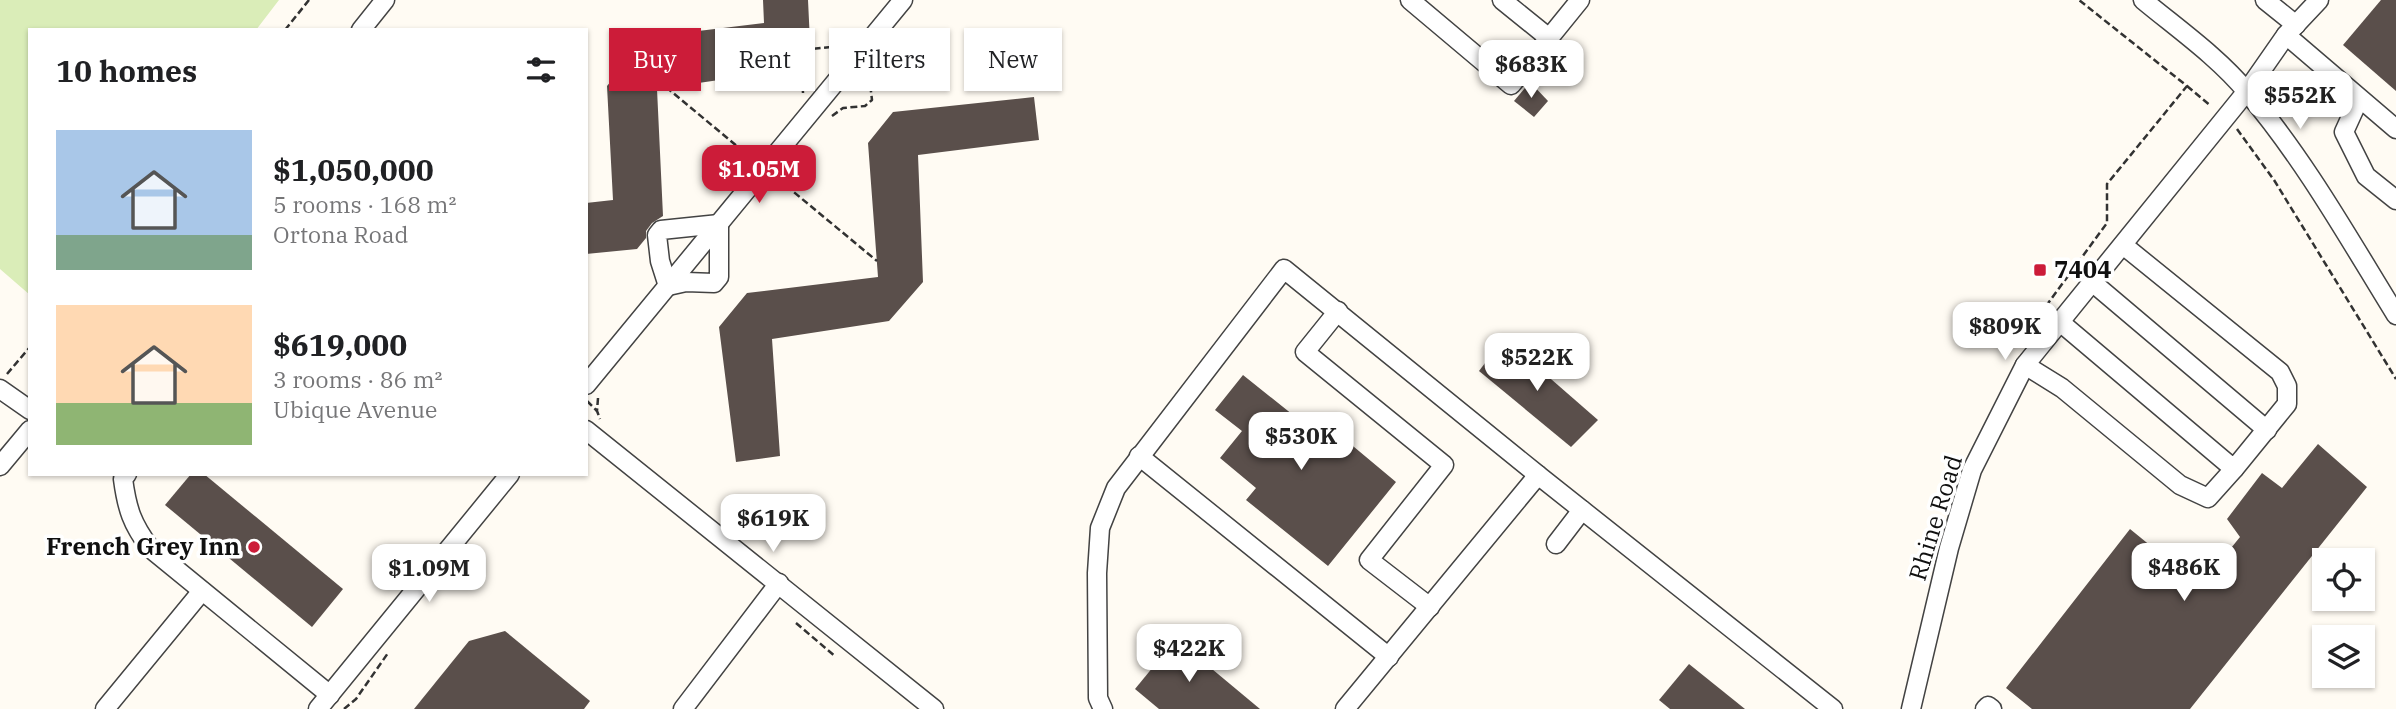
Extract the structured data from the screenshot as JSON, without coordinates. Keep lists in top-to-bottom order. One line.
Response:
{"streets":{"street":["Rhine Road"]},"places":{"transit":["7404"],"other":["French Grey Inn"]},"page":{"chip":["Buy","Rent","Filters","New"],"heading":"10 homes","price":["$683K","$552K","$1.05M","$809K","$522K","$530K","$619K","$486K","$1.09M","$422K"],"list":[{"name":"$1,050,000","note":"5 rooms · 168 m² · Ortona Road"},{"name":"$619,000","note":"3 rooms · 86 m² · Ubique Avenue"}]}}
